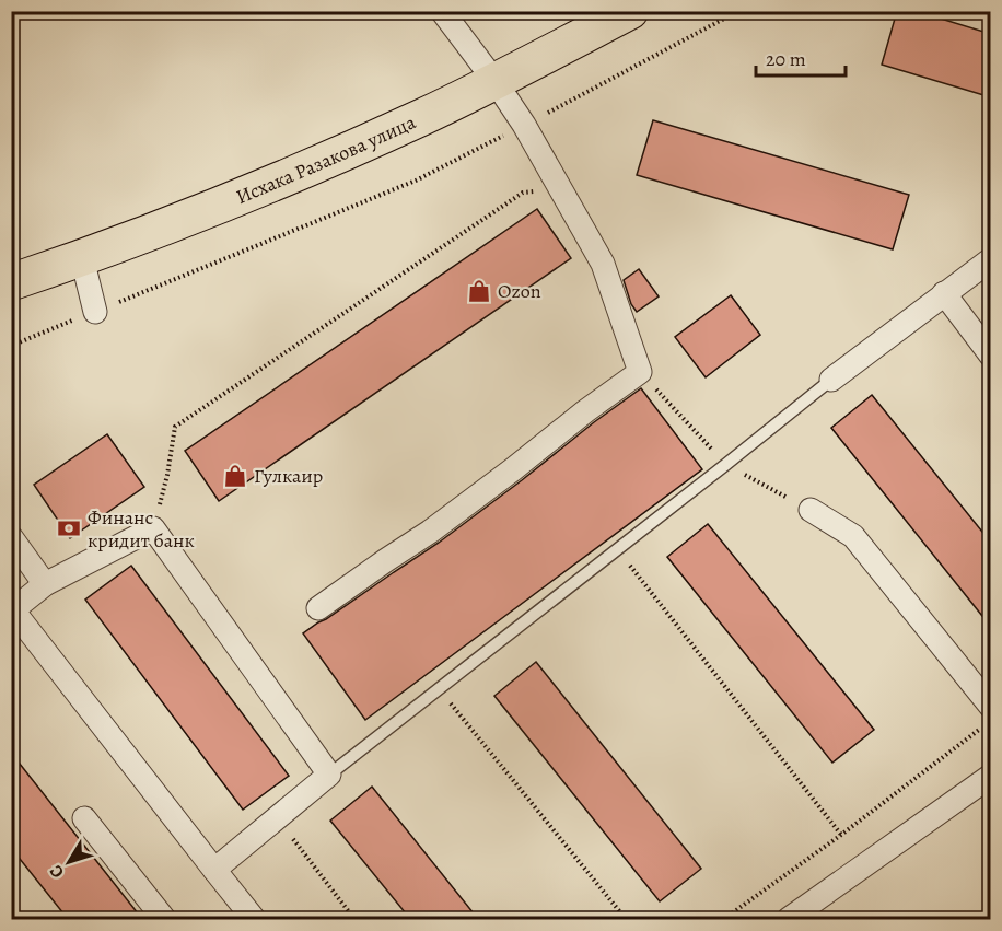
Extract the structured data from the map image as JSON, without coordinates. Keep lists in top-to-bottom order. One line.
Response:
{"streets":{"main road":["Исхака Разакова улица"]},"places":{"shop":["Ozon","Гулкаир"],"bank":["Финанс кридит банк"]},"scale_bar":"20 m","north":"bottom left"}
